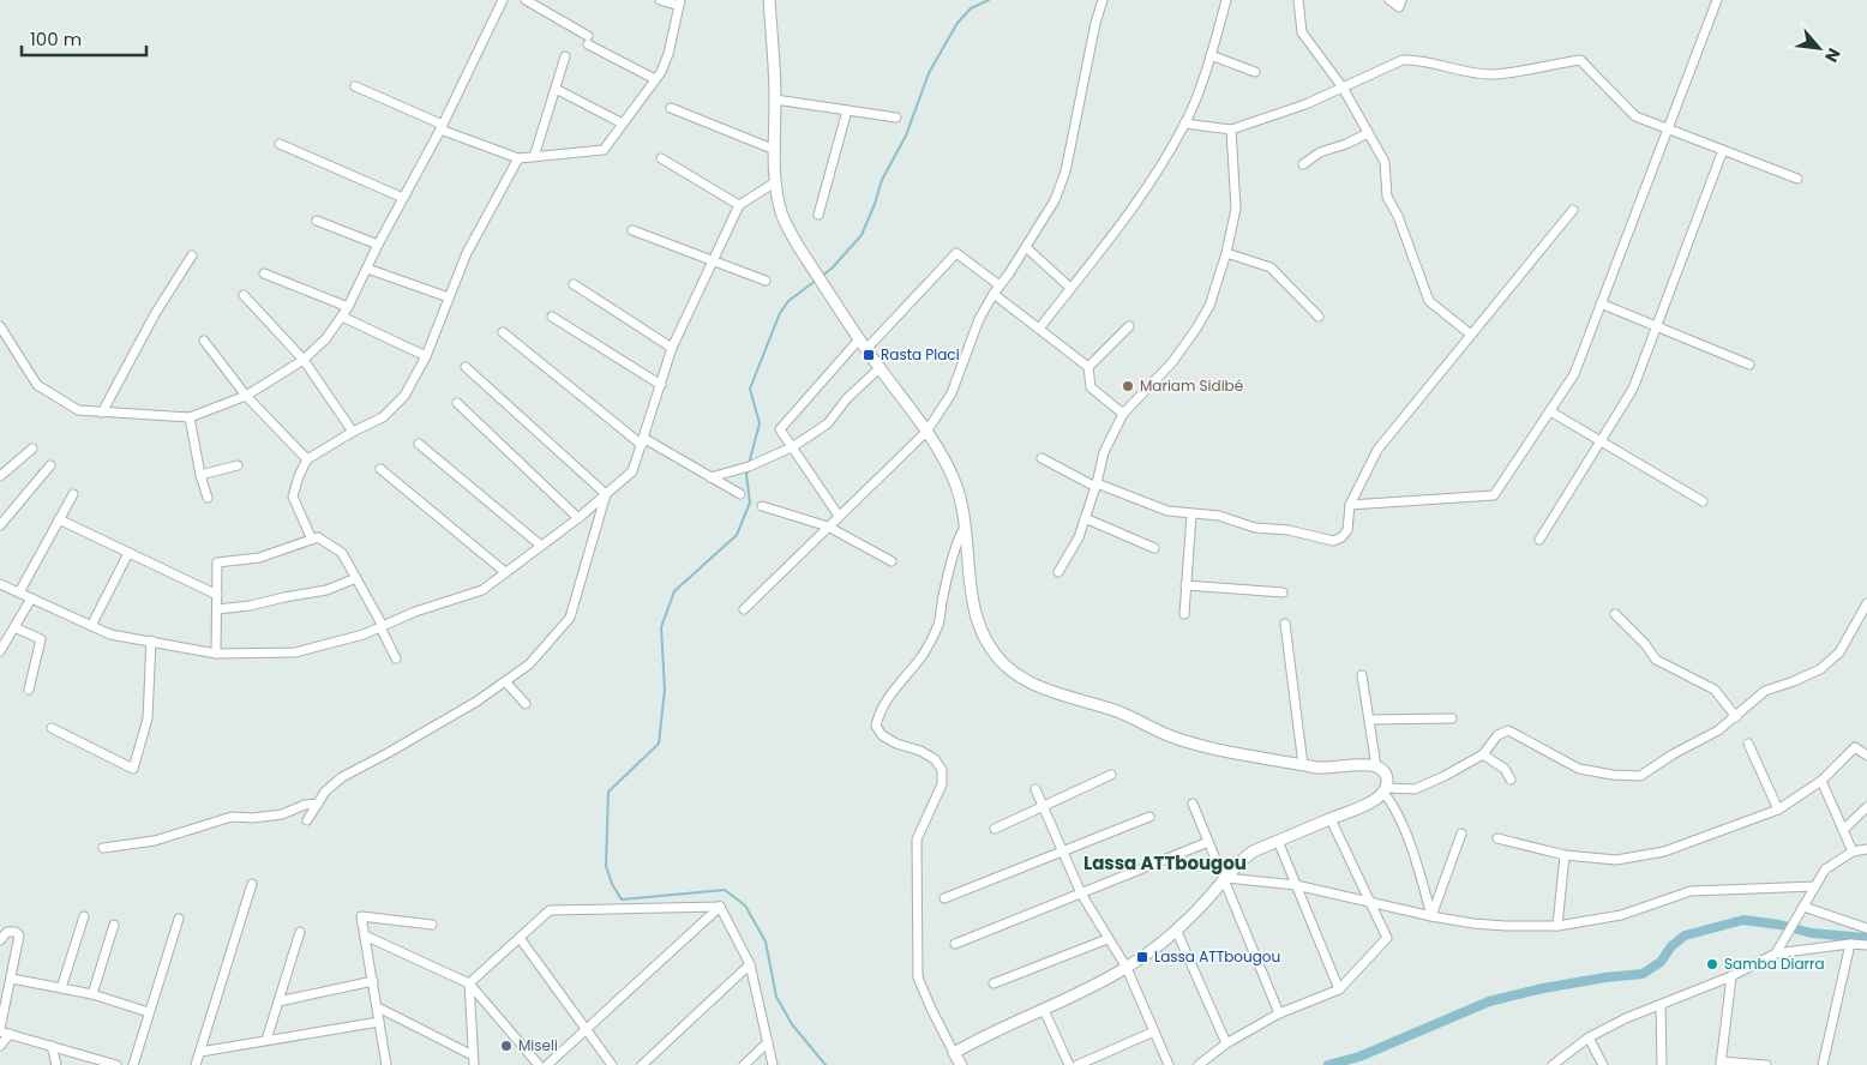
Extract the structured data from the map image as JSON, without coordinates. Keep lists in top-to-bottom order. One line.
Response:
{"districts":["Lassa ATTbougou"],"places":{"transit":["Rasta Placi","Lassa ATTbougou"],"other":["Mariam Sidibé","Samba Diarra","Miseli"]},"scale_bar":"100 m","north":"bottom right"}
